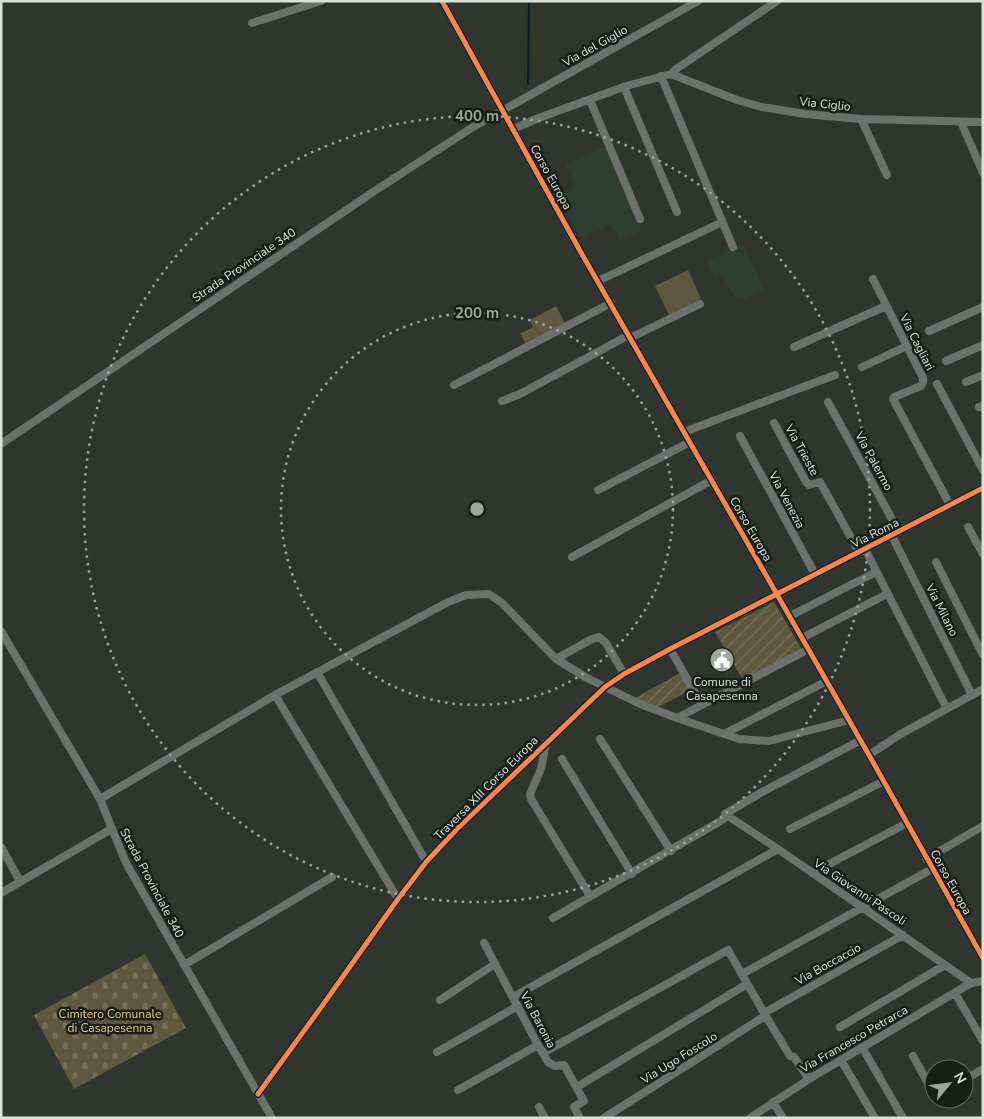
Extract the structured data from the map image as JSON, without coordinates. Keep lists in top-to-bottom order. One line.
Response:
{"streets":{"street":["Via del Giglio","Via Ciglio","Corso Europa","Strada Provinciale 340","Via Cagliari","Via Trieste","Via Palermo","Via Venezia","Via Roma","Via Milano","Traversa XIII Corso Europa","Via Giovanni Pascoli","Via Boccaccio","Via Baronia","Via Francesco Petrarca","Via Ugo Foscolo"]},"crossings":[["Via del Giglio","Corso Europa"],["Via del Giglio","Strada Provinciale 340"],["Corso Europa","Strada Provinciale 340"],["Corso Europa","Via Roma"],["Corso Europa","Traversa XIII Corso Europa"],["Strada Provinciale 340","Traversa XIII Corso Europa"],["Via Cagliari","Via Roma"],["Via Trieste","Via Roma"],["Via Palermo","Via Roma"],["Via Palermo","Via Milano"],["Via Venezia","Via Roma"],["Via Roma","Via Milano"],["Via Roma","Traversa XIII Corso Europa"],["Via Giovanni Pascoli","Via Boccaccio"],["Via Giovanni Pascoli","Via Francesco Petrarca"],["Via Boccaccio","Via Ugo Foscolo"]],"parks":["Cimitero Comunale di Casapesenna"],"places":{"public building":["Comune di Casapesenna"]},"north":"top right","rings":["400 m","200 m"]}
